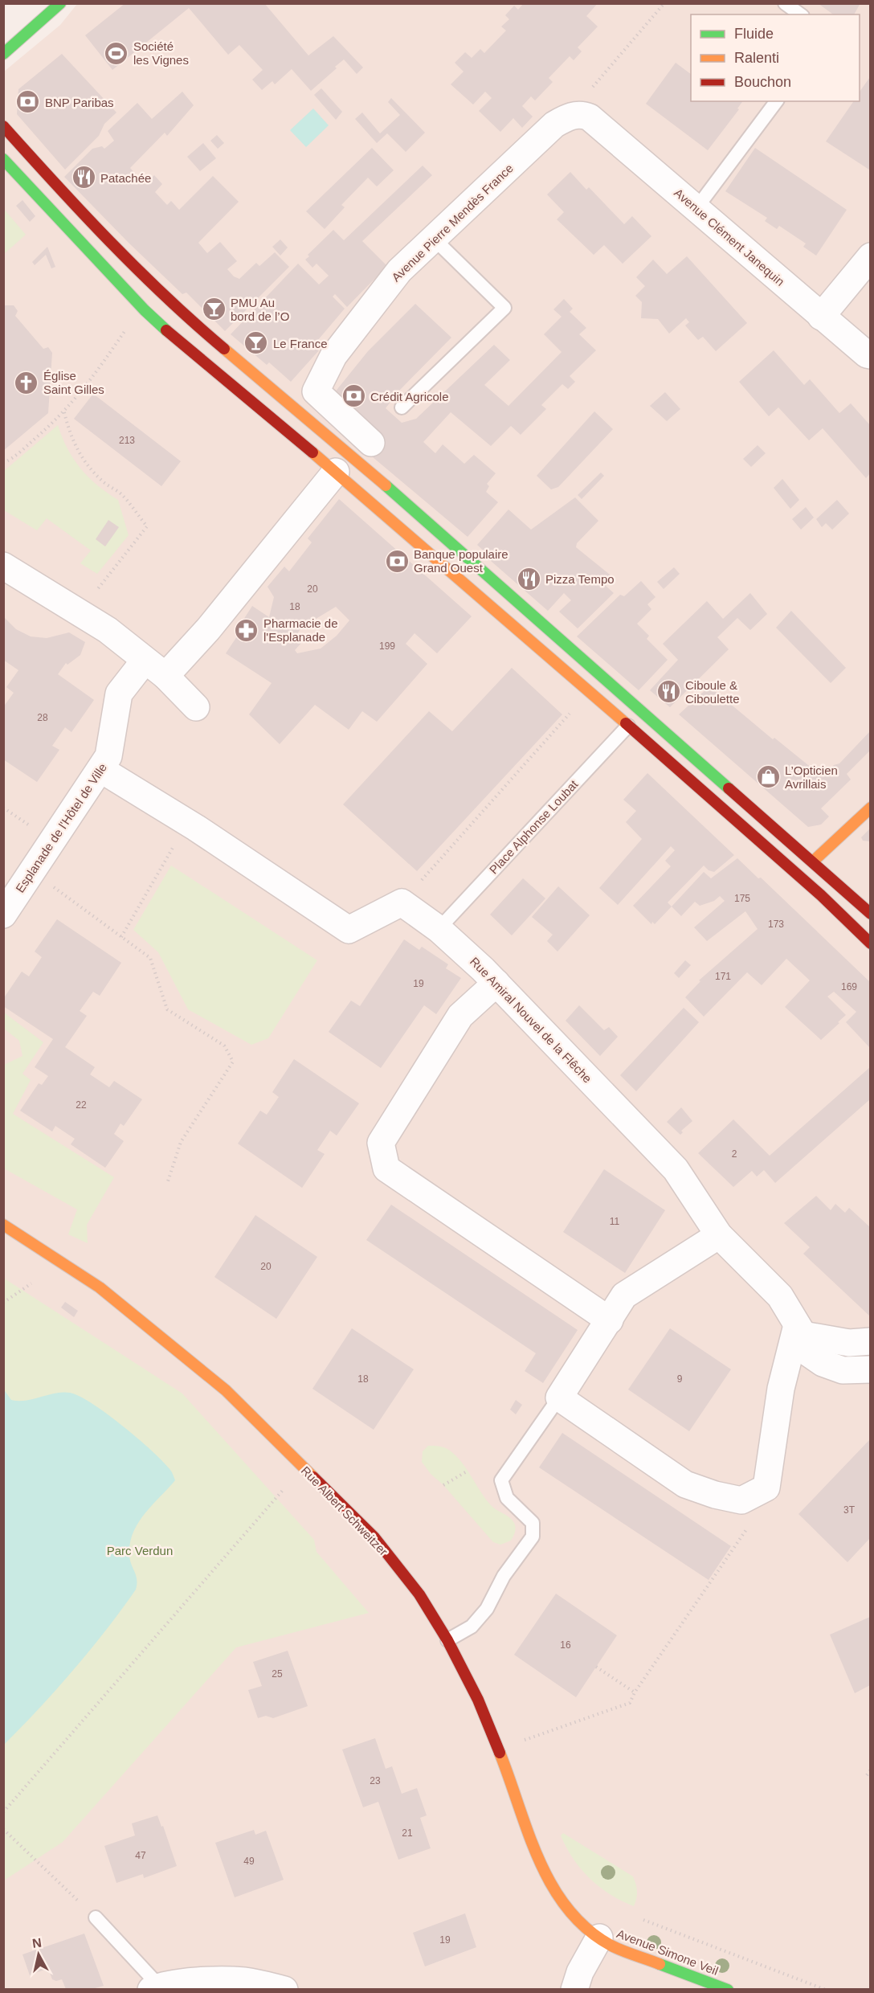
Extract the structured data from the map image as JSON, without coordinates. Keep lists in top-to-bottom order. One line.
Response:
{"streets":{"main road":["Rue Albert Schweitzer","Avenue Simone Veil"],"street":["Avenue Pierre Mendès France","Avenue Clément Janequin","Esplanade de l'Hôtel de Ville","Rue Amiral Nouvel de la Flêche"],"lane":["Place Alphonse Loubat"]},"crossings":[["Avenue Pierre Mendès France","Avenue Clément Janequin"],["Place Alphonse Loubat","Rue Amiral Nouvel de la Flêche"],["Rue Albert Schweitzer","Avenue Simone Veil"]],"parks":["Parc Verdun"],"places":{"sports":["Société les Vignes"],"bank":["BNP Paribas","Crédit Agricole","Banque populaire Grand Ouest"],"restaurant":["Patachée","Pizza Tempo","Ciboule & Ciboulette"],"bar":["PMU Au bord de l’O","Le France"],"church":["Église Saint Gilles"],"pharmacy":["Pharmacie de l'Esplanade"],"shop":["L’Opticien Avrillais"]},"house_numbers":["213","20","18","199","28","175","173","171","19","169","22","2","11","20","18","9","3T","16","25","23","21","47","49","19"],"legend":["Fluide","Ralenti","Bouchon"],"north":"top"}
